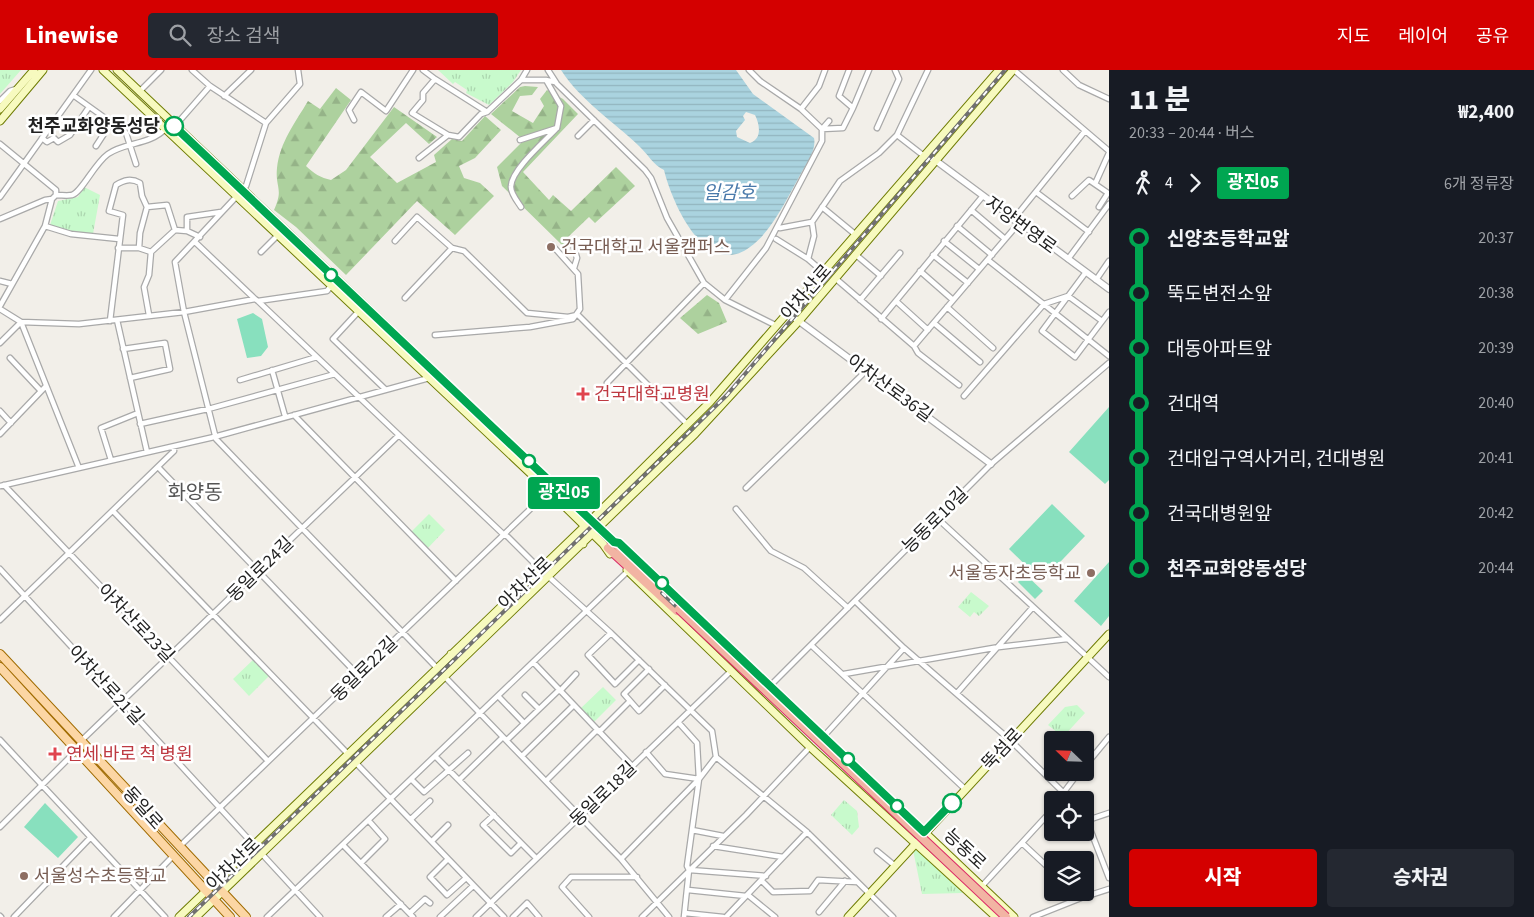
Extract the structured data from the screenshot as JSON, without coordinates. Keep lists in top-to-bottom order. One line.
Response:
{"streets":{"main road":["아차산로","뚝섬로","동일로","능동로"],"street":["자양번영로","아차산로36길","능동로10길","동일로24길","아차산로23길","동일로22길","아차산로21길","동일로18길"]},"crossings":[["자양번영로","아차산로"],["아차산로","아차산로36길"],["아차산로","아차산로21길"],["아차산로","동일로"],["아차산로","능동로"],["아차산로36길","능동로10길"],["능동로10길","능동로"],["동일로24길","아차산로23길"],["동일로24길","아차산로21길"],["동일로24길","동일로"],["아차산로23길","동일로22길"],["동일로22길","아차산로21길"],["동일로22길","동일로"],["동일로22길","능동로"],["뚝섬로","능동로"],["동일로18길","능동로"]],"districts":["화양동"],"water":["일감호"],"places":{"other":["천주교화양동성당","건국대학교 서울캠퍼스","서울동자초등학교","서울성수초등학교"],"health":["건국대학교병원","연세 바로 척 병원"]},"lines":["bus line 광진05"],"north":"top left","page":{"header":"Linewise","search":"장소 검색","nav":["지도","레이어","공유"],"on_map":"광진05","heading":["11 분","20:33 – 20:44 · 버스","₩2,400"],"legs":["4","광진05","6개 정류장"],"list":[{"name":"신양초등학교앞","value":"20:37"},{"name":"뚝도변전소앞","value":"20:38"},{"name":"대동아파트앞","value":"20:39"},{"name":"건대역","value":"20:40"},{"name":"건대입구역사거리, 건대병원","value":"20:41"},{"name":"건국대병원앞","value":"20:42"},{"name":"천주교화양동성당","value":"20:44"}],"buttons":["시작","승차권"]}}
